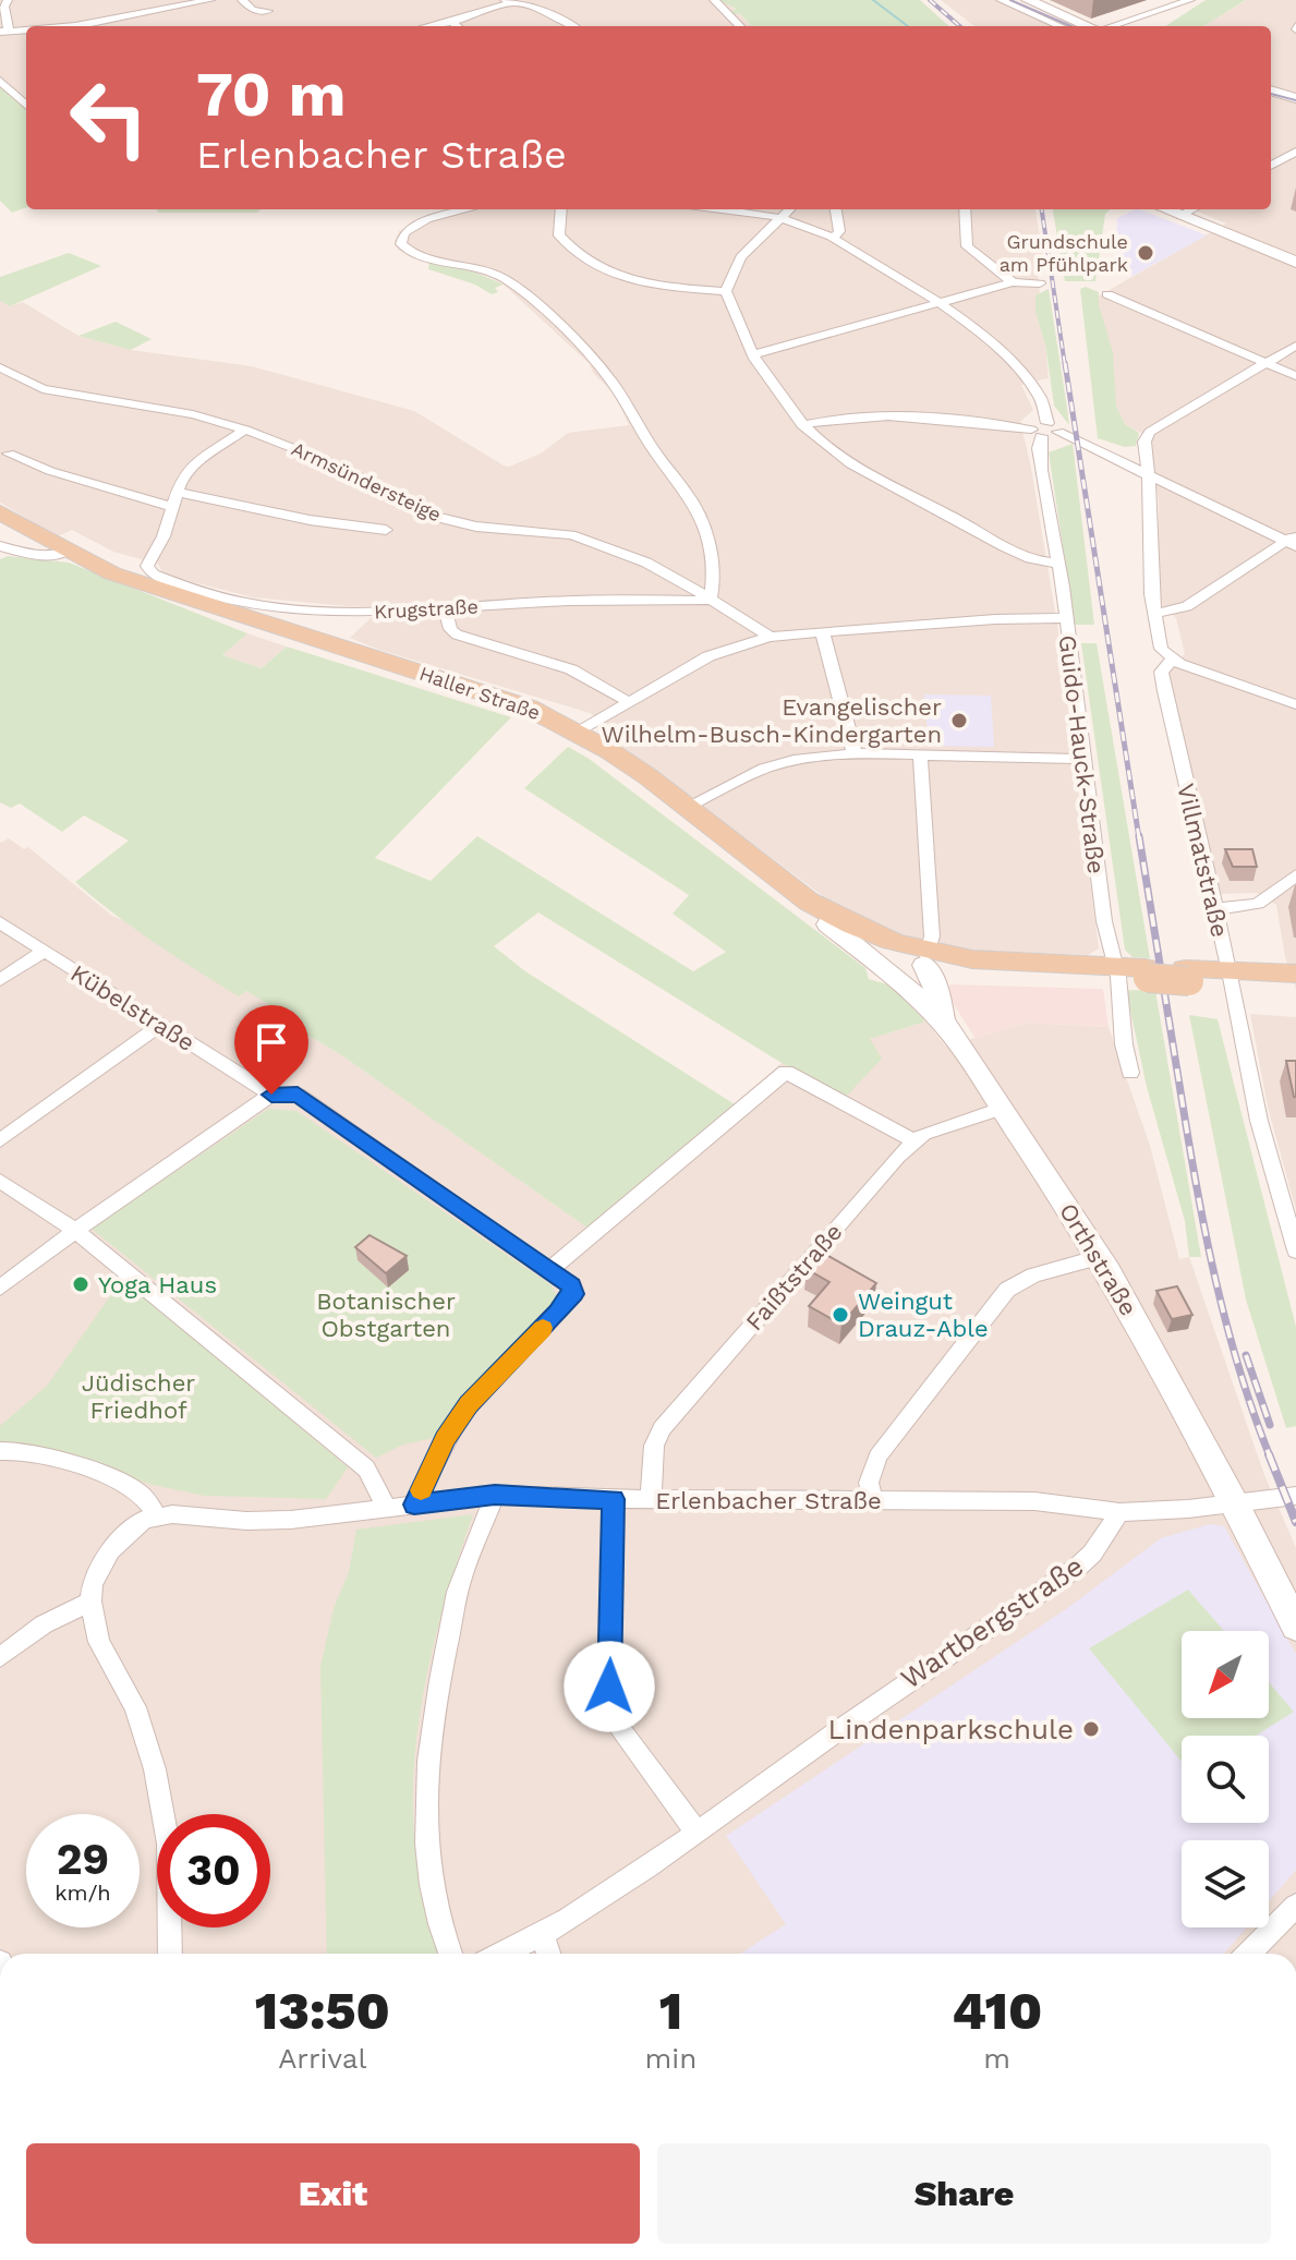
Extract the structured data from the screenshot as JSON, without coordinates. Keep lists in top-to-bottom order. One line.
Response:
{"streets":{"main road":["Haller Straße"],"street":["Armsündersteige","Krugstraße","Guido-Hauck-Straße","Villmatstraße","Kübelstraße","Orthstraße","Faißtstraße","Erlenbacher Straße","Wartbergstraße"]},"crossings":[["Armsündersteige","Krugstraße"],["Kübelstraße","Erlenbacher Straße"],["Orthstraße","Faißtstraße"],["Faißtstraße","Erlenbacher Straße"],["Erlenbacher Straße","Wartbergstraße"]],"parks":["Botanischer Obstgarten","Jüdischer Friedhof"],"places":["Grundschule am Pfühlpark","Evangelischer Wilhelm-Busch-Kindergarten","Yoga Haus","Weingut Drauz-Able","Lindenparkschule"],"north":"bottom left","page":{"turn":["70 m","Erlenbacher Straße"],"speed":"29 km/h","limit":"30","eta":["13:50","Arrival","1","min","410","m"],"buttons":["Exit","Share"]}}
